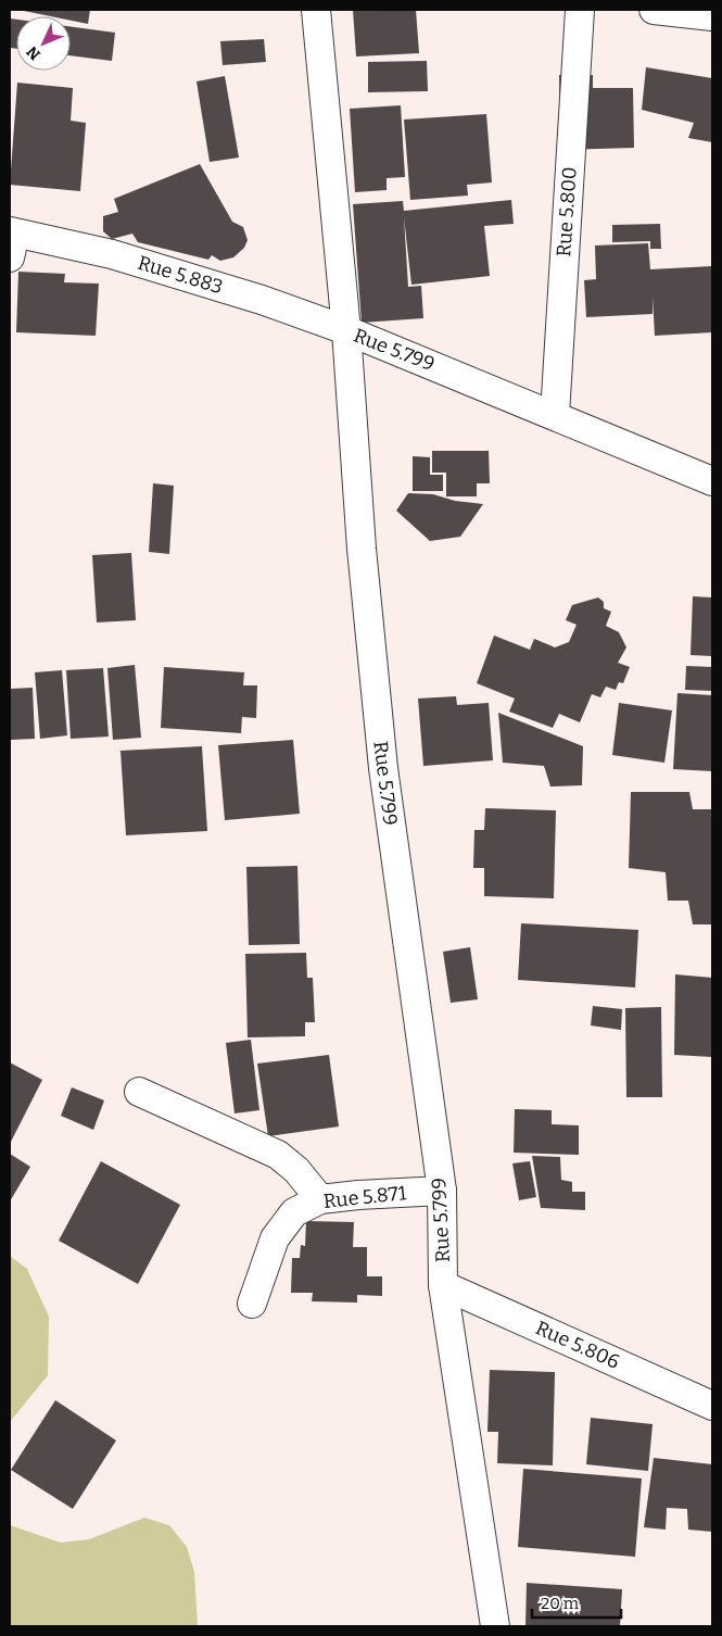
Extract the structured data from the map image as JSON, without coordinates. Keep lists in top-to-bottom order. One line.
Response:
{"streets":{"street":["Rue 5.800","Rue 5.883","Rue 5.799","Rue 5.871","Rue 5.806"]},"crossings":[["Rue 5.800","Rue 5.799"],["Rue 5.883","Rue 5.799"],["Rue 5.799","Rue 5.871"],["Rue 5.799","Rue 5.806"]],"scale_bar":"20 m","north":"bottom left"}
